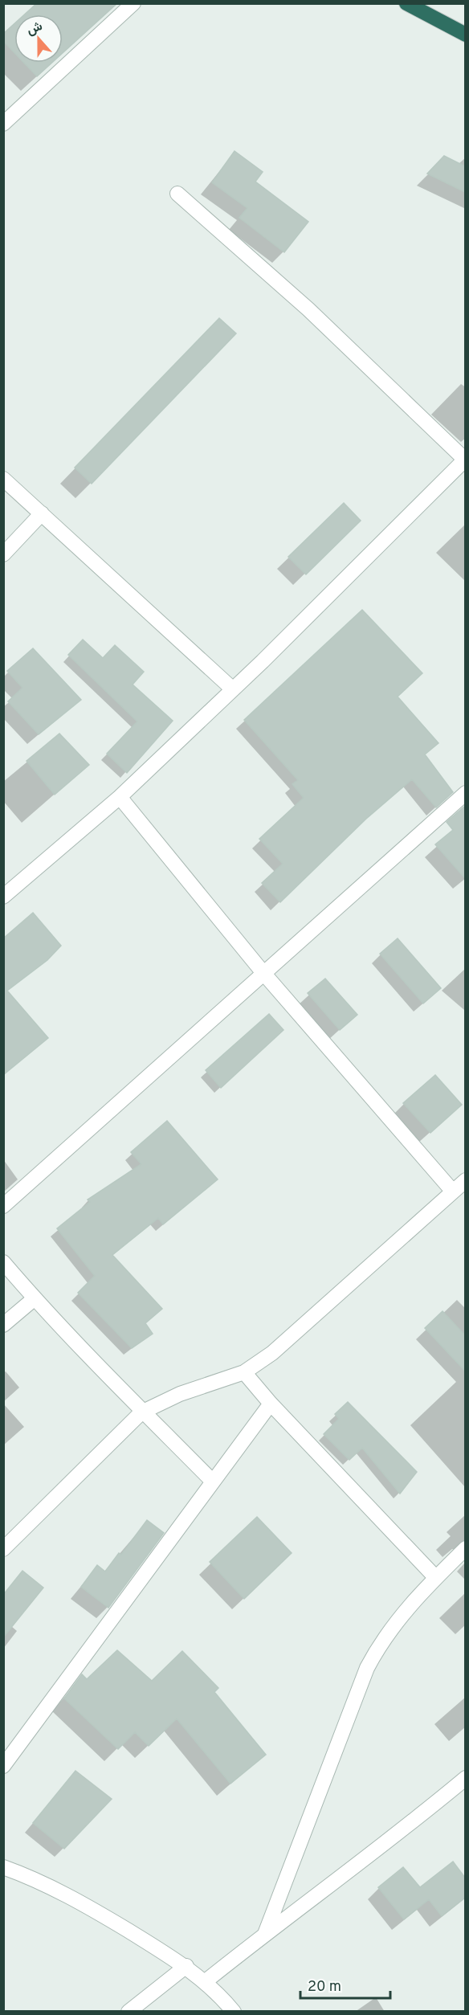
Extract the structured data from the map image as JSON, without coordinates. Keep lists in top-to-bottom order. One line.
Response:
{"scale_bar":"20 m","north":"top"}
